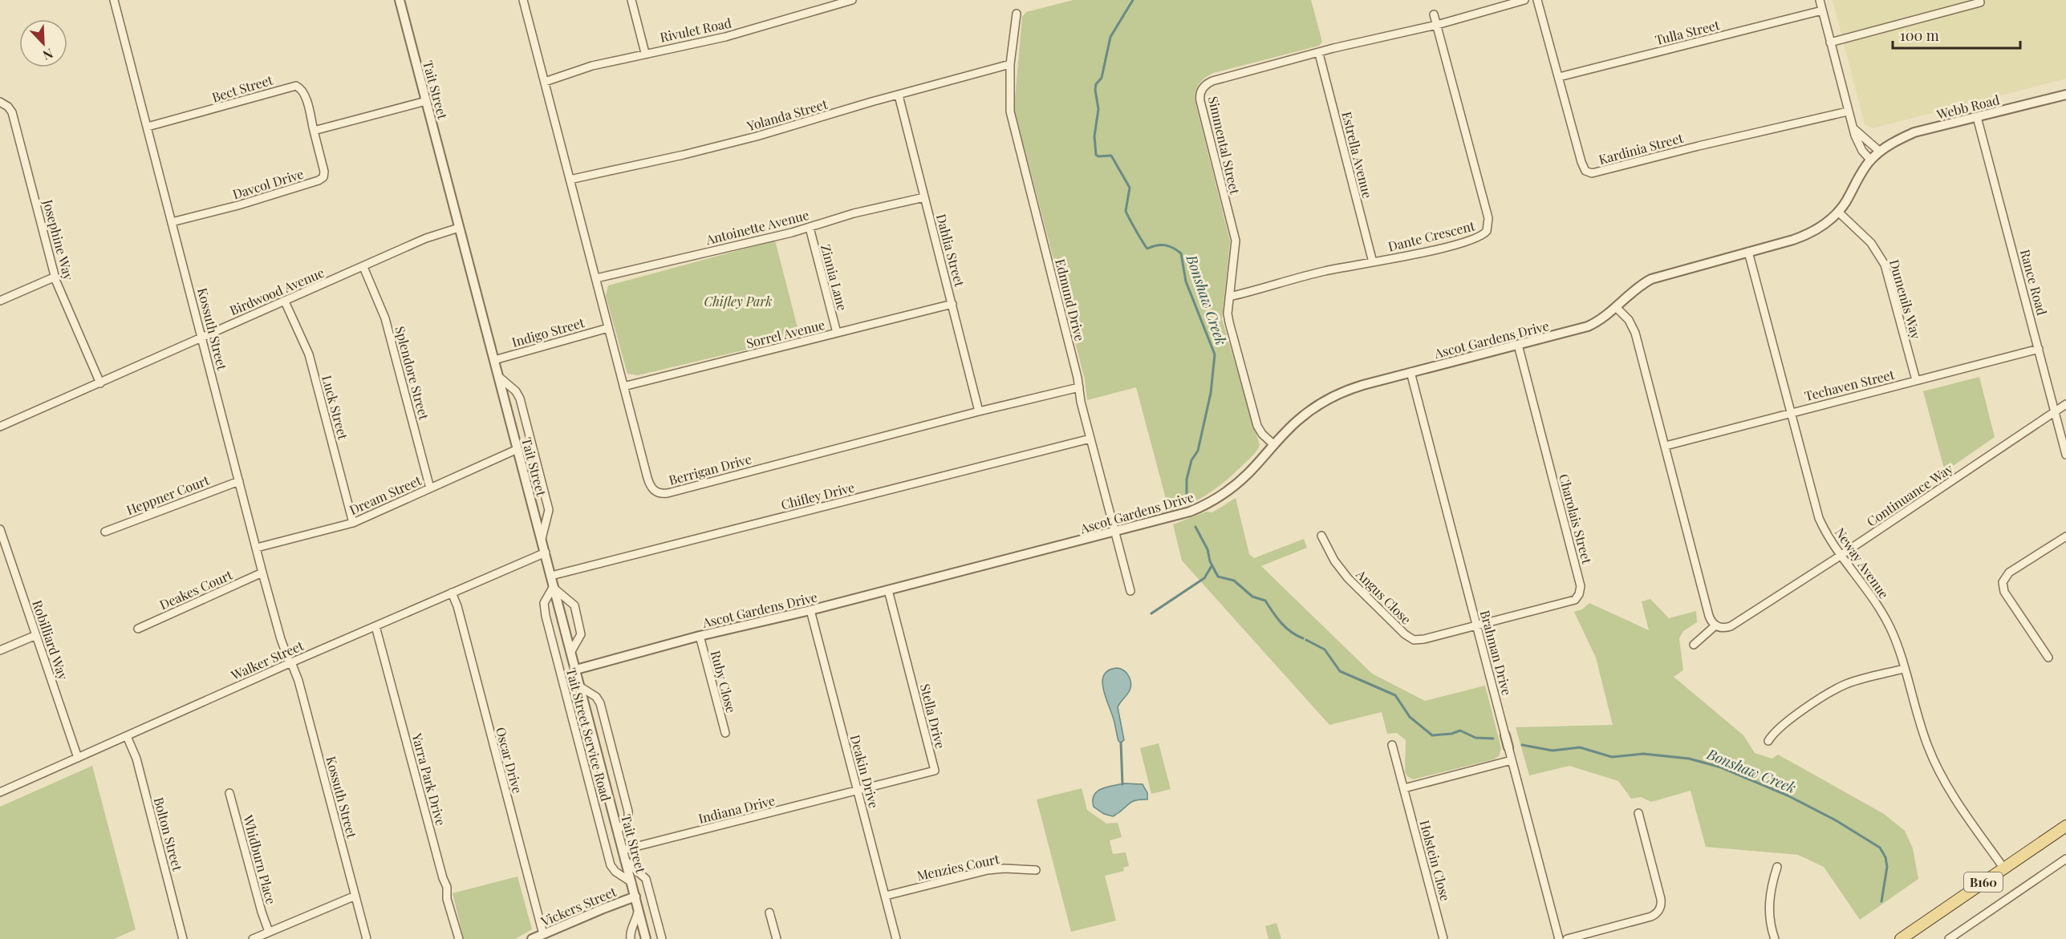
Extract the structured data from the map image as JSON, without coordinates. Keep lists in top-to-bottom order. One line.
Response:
{"streets":{"main road":["B160"],"street":["Rivulet Road","Tulla Street","Bect Street","Tait Street","Webb Road","Yolanda Street","Simmental Street","Kardinia Street","Estrella Avenue","Davcol Drive","Antoinette Avenue","Dante Crescent","Josephine Way","Dahlia Street","Zinnia Lane","Rance Road","Birdwood Avenue","Dumenils Way","Edmund Drive","Kossuth Street","Indigo Street","Sorrel Avenue","Ascot Gardens Drive","Splendore Street","Techaven Street","Luck Street","Berrigan Drive","Heppner Court","Dream Street","Continuance Way","Chifley Drive","Charolais Street","Neway Avenue","Deakes Court","Angus Close","Robilliard Way","Brahman Drive","Walker Street","Ruby Close","Stella Drive","Tait Street Service Road","Oscar Drive","Deakin Drive","Yarra Park Drive","Indiana Drive","Bolton Street","Whidburn Place","Holstein Close","Menzies Court","Vickers Street"]},"crossings":[["Rivulet Road","Berrigan Drive"],["Tulla Street","Kardinia Street"],["Bect Street","Davcol Drive"],["Bect Street","Kossuth Street"],["Tait Street","Birdwood Avenue"],["Tait Street","Indigo Street"],["Tait Street","Ascot Gardens Drive"],["Tait Street","Dream Street"],["Tait Street","Chifley Drive"],["Tait Street","Walker Street"],["Tait Street","Tait Street Service Road"],["Tait Street","Indiana Drive"],["Tait Street","Vickers Street"],["Webb Road","Rance Road"],["Webb Road","Ascot Gardens Drive"],["Yolanda Street","Dahlia Street"],["Yolanda Street","Edmund Drive"],["Yolanda Street","Berrigan Drive"],["Simmental Street","Estrella Avenue"],["Simmental Street","Dante Crescent"],["Simmental Street","Ascot Gardens Drive"],["Estrella Avenue","Dante Crescent"],["Davcol Drive","Kossuth Street"],["Antoinette Avenue","Dahlia Street"],["Antoinette Avenue","Zinnia Lane"],["Antoinette Avenue","Berrigan Drive"],["Josephine Way","Birdwood Avenue"],["Dahlia Street","Sorrel Avenue"],["Dahlia Street","Berrigan Drive"],["Zinnia Lane","Sorrel Avenue"],["Rance Road","Techaven Street"],["Rance Road","Continuance Way"],["Birdwood Avenue","Kossuth Street"],["Birdwood Avenue","Splendore Street"],["Birdwood Avenue","Luck Street"],["Dumenils Way","Ascot Gardens Drive"],["Dumenils Way","Techaven Street"],["Edmund Drive","Ascot Gardens Drive"],["Edmund Drive","Berrigan Drive"],["Edmund Drive","Chifley Drive"],["Kossuth Street","Heppner Court"],["Kossuth Street","Dream Street"],["Kossuth Street","Deakes Court"],["Kossuth Street","Walker Street"],["Indigo Street","Berrigan Drive"],["Sorrel Avenue","Berrigan Drive"],["Ascot Gardens Drive","Charolais Street"],["Ascot Gardens Drive","Neway Avenue"],["Ascot Gardens Drive","Brahman Drive"],["Ascot Gardens Drive","Ruby Close"],["Ascot Gardens Drive","Stella Drive"],["Ascot Gardens Drive","Deakin Drive"],["Splendore Street","Dream Street"],["Techaven Street","Neway Avenue"],["Luck Street","Dream Street"],["Continuance Way","Neway Avenue"],["Charolais Street","Angus Close"],["Charolais Street","Brahman Drive"],["Neway Avenue","B160"],["Angus Close","Brahman Drive"],["Robilliard Way","Walker Street"],["Walker Street","Oscar Drive"],["Walker Street","Yarra Park Drive"],["Walker Street","Bolton Street"],["Stella Drive","Deakin Drive"],["Stella Drive","Indiana Drive"],["Oscar Drive","Vickers Street"],["Deakin Drive","Indiana Drive"],["Deakin Drive","Menzies Court"]],"water":["Bonshaw Creek"],"parks":["Chifley Park"],"scale_bar":"100 m","north":"bottom right"}
